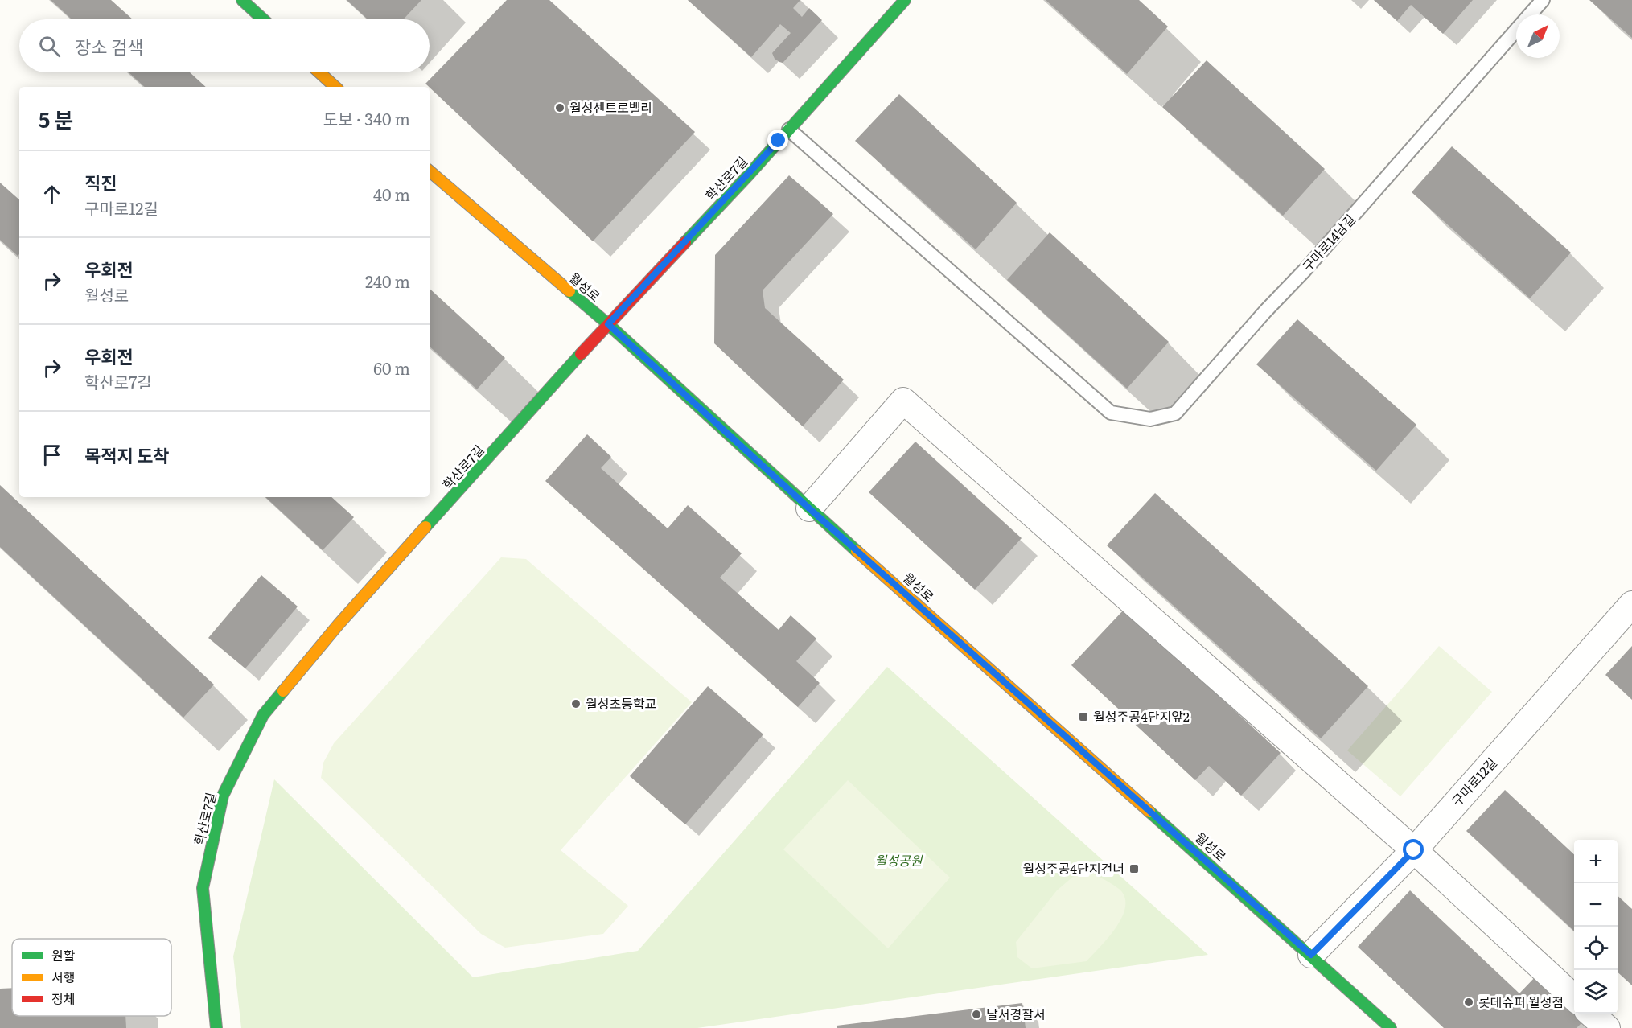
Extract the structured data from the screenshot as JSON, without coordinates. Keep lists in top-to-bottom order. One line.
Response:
{"streets":{"street":["학산로7길","월성로","구마로12길"],"lane":["구마로14남길"]},"crossings":[["학산로7길","구마로14남길"],["학산로7길","월성로"],["월성로","구마로12길"]],"parks":["월성공원"],"places":{"other":["월성센트로벨리","월성초등학교","롯데슈퍼 월성점","달서경찰서"],"transit":["월성주공4단지앞2","월성주공4단지건너"]},"legend":["원활","서행","정체"],"north":"top right","page":{"search":"장소 검색","heading":["5 분","도보 · 340 m"],"list":[["직진","구마로12길","40 m"],["우회전","월성로","240 m"],["우회전","학산로7길","60 m"],"목적지 도착"],"map_buttons":["+","−"]}}
